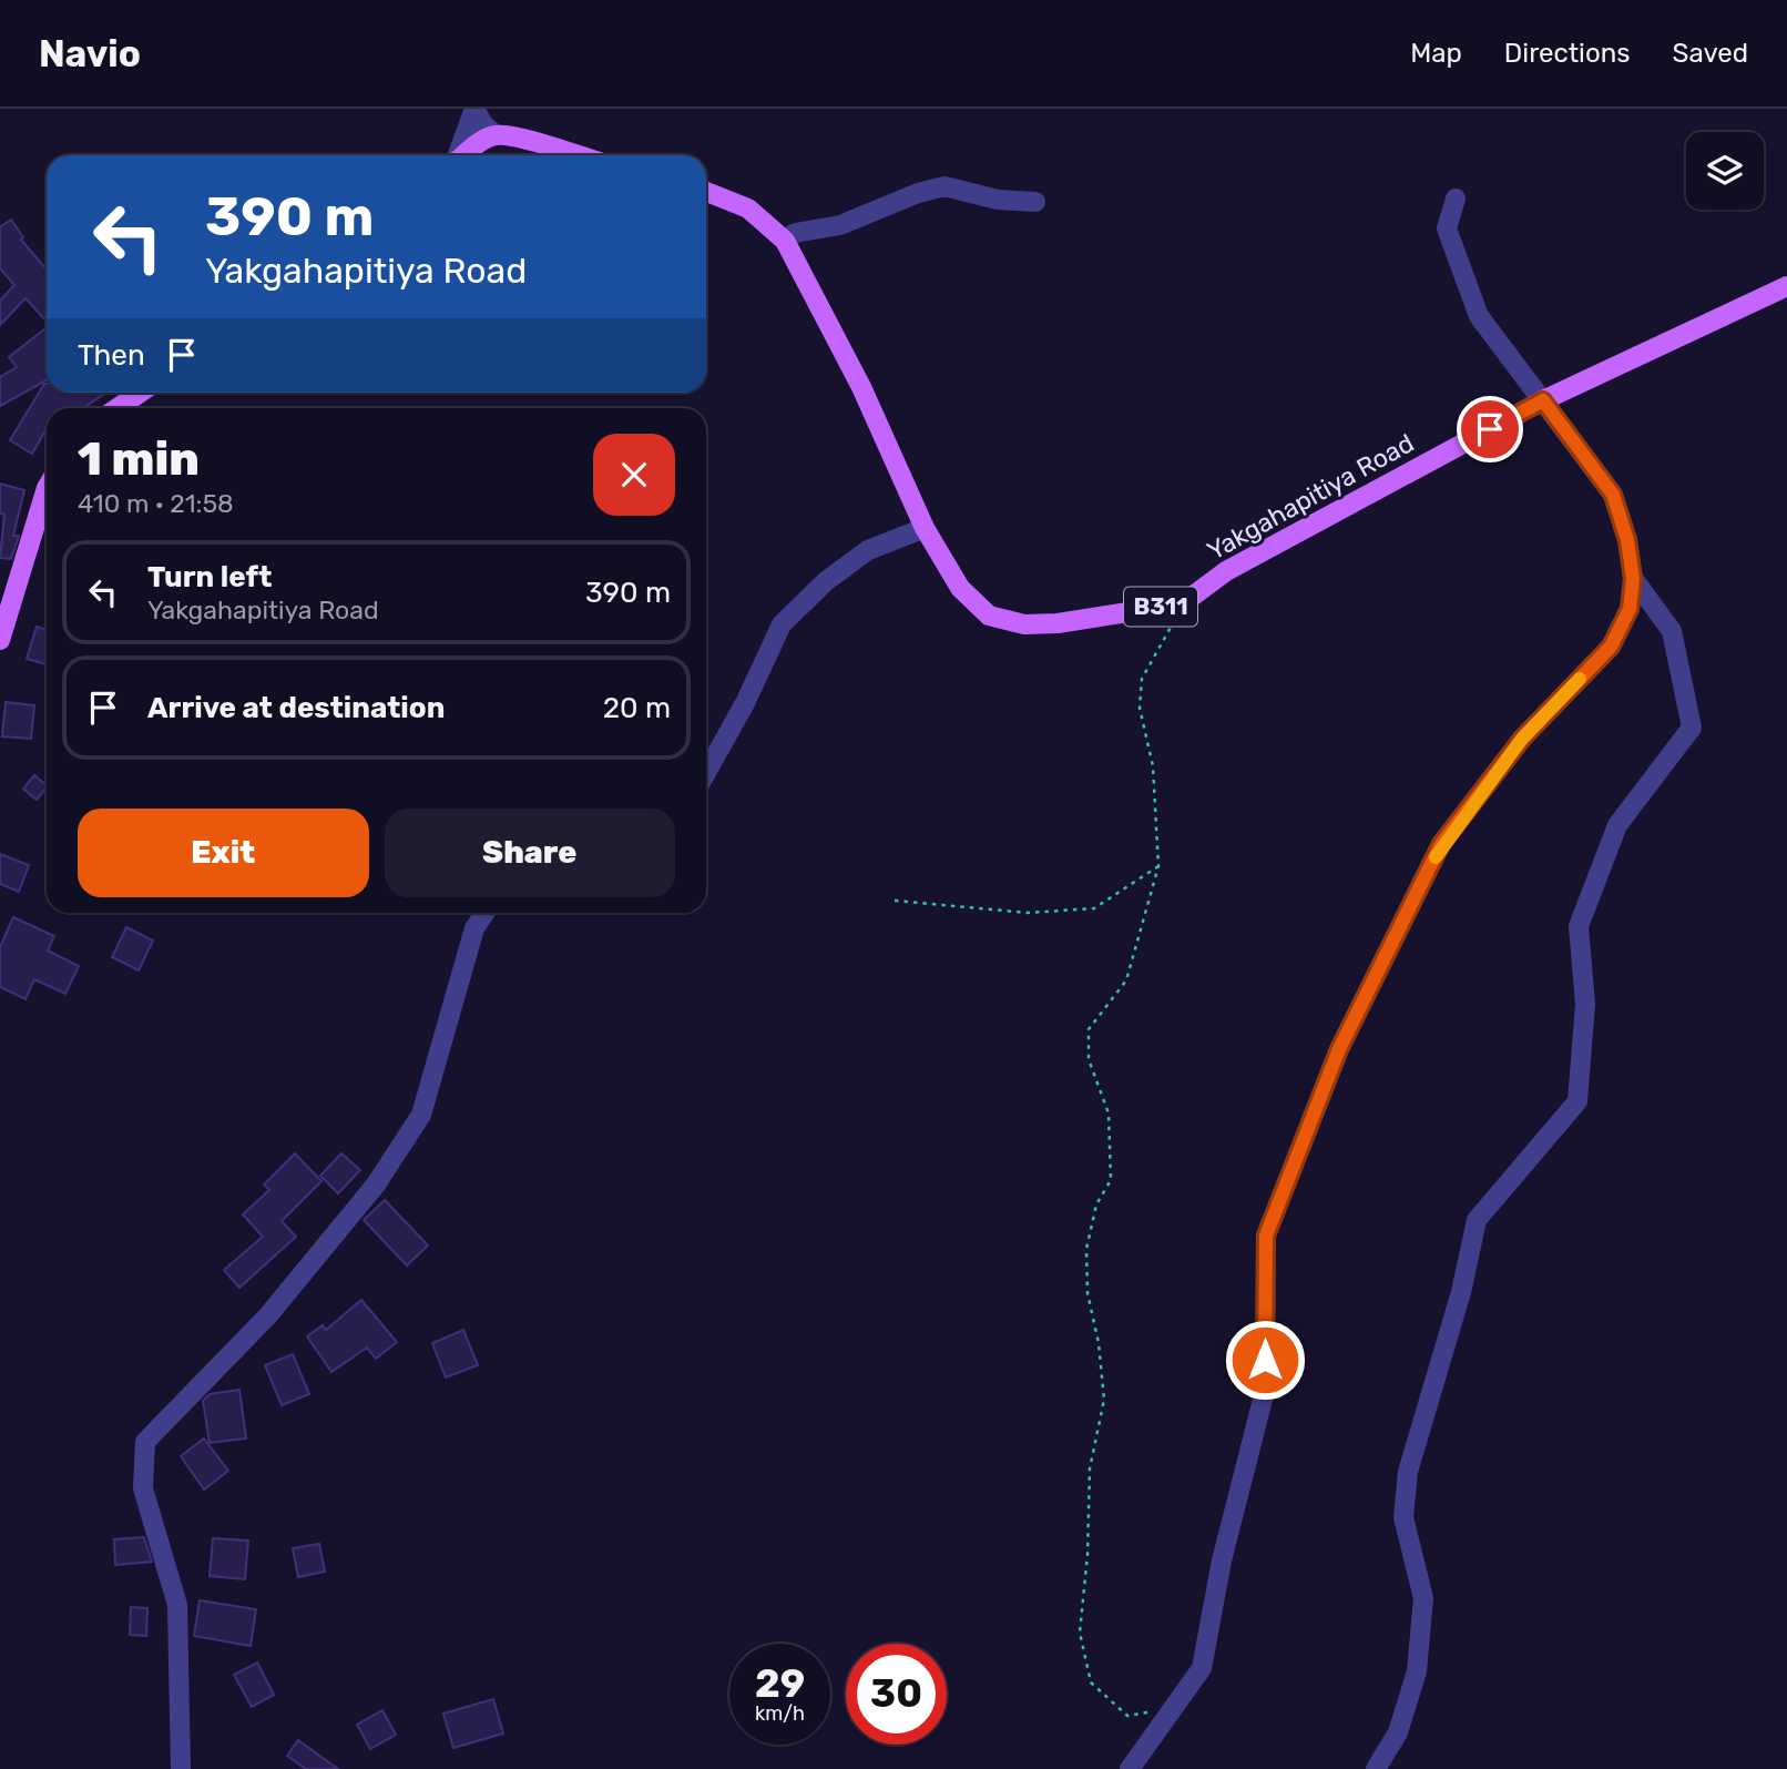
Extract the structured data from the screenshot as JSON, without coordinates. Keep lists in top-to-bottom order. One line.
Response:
{"streets":{"main road":["Yakgahapitiya Road","B311"]},"page":{"header":"Navio","nav":["Map","Directions","Saved"],"turn":["390 m","Yakgahapitiya Road"],"then":"Then","heading":["1 min","410 m · 21:58"],"list":[{"name":"Turn left","note":"Yakgahapitiya Road","value":"390 m"},{"name":"Arrive at destination","value":"20 m"}],"buttons":["Exit","Share"],"speed":"29 km/h","limit":"30"}}
